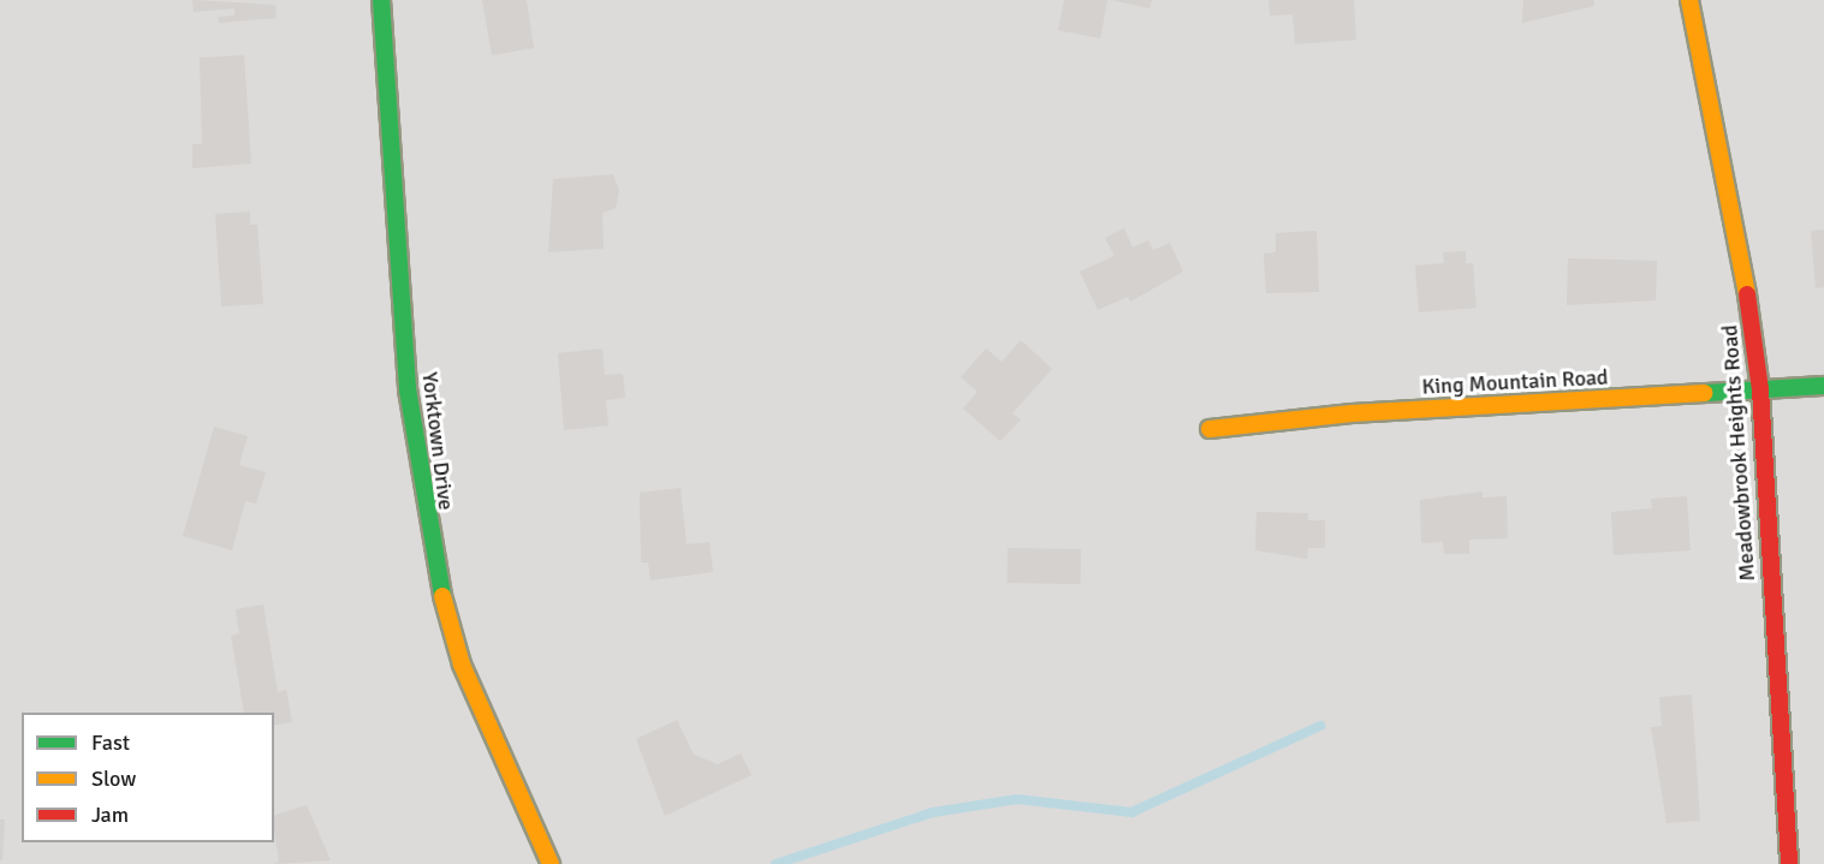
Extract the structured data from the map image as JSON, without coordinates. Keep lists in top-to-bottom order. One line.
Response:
{"streets":{"street":["King Mountain Road","Yorktown Drive","Meadowbrook Heights Road"]},"crossings":[["King Mountain Road","Meadowbrook Heights Road"]],"legend":["Fast","Slow","Jam"]}
